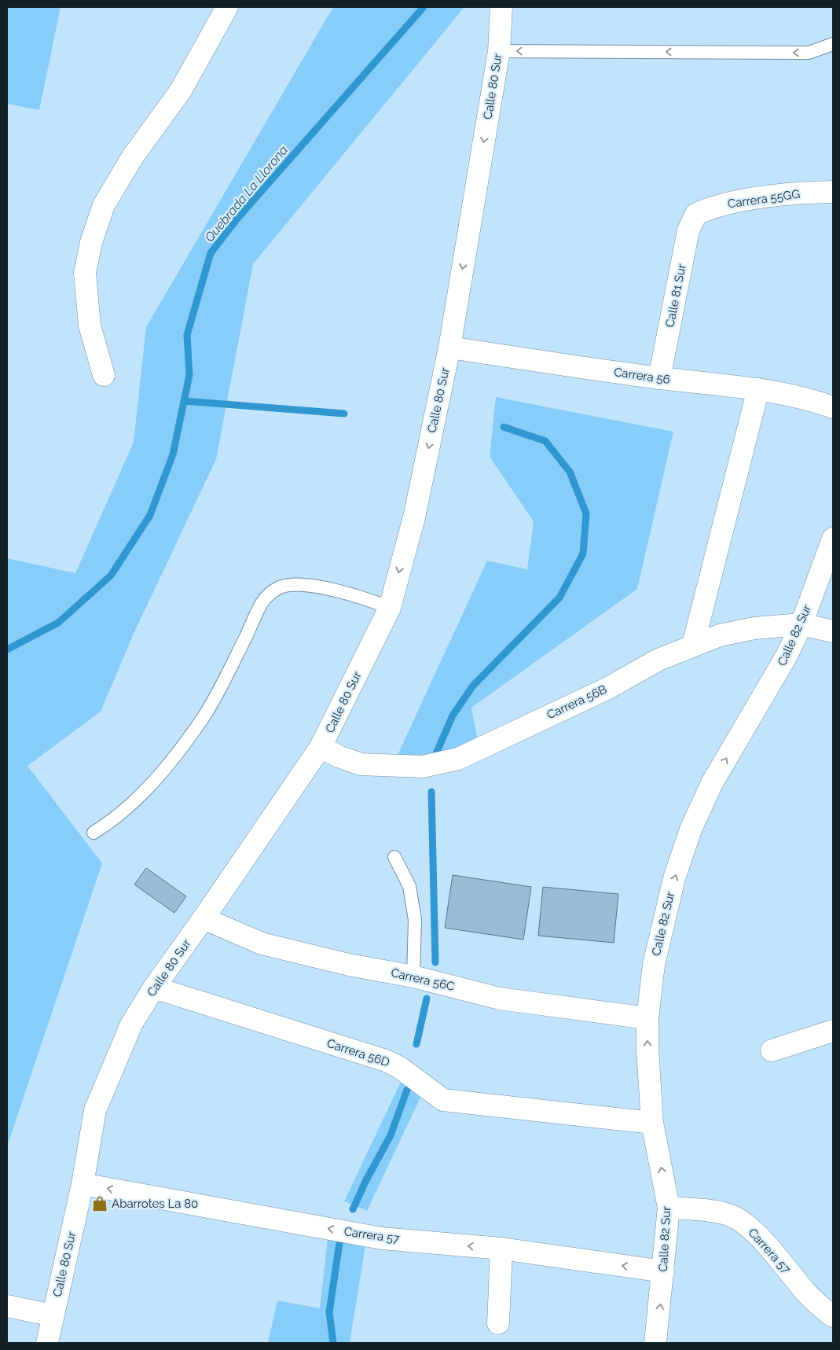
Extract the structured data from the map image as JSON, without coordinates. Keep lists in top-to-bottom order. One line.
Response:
{"streets":{"street":["Calle 80 Sur","Carrera 55GG","Calle 81 Sur","Carrera 56","Calle 82 Sur","Carrera 56B","Carrera 56C","Carrera 56D","Carrera 57"]},"crossings":[["Calle 80 Sur","Carrera 56"],["Calle 80 Sur","Carrera 56B"],["Calle 80 Sur","Carrera 56C"],["Calle 80 Sur","Carrera 56D"],["Calle 80 Sur","Carrera 57"],["Carrera 55GG","Calle 81 Sur"],["Calle 81 Sur","Carrera 56"],["Calle 82 Sur","Carrera 56B"],["Calle 82 Sur","Carrera 56C"],["Calle 82 Sur","Carrera 56D"],["Calle 82 Sur","Carrera 57"]],"one_way":["Calle 80 Sur","Calle 82 Sur","Carrera 57"],"water":["Quebrada La Llorona"],"places":{"shop":["Abarrotes La 80"]}}
